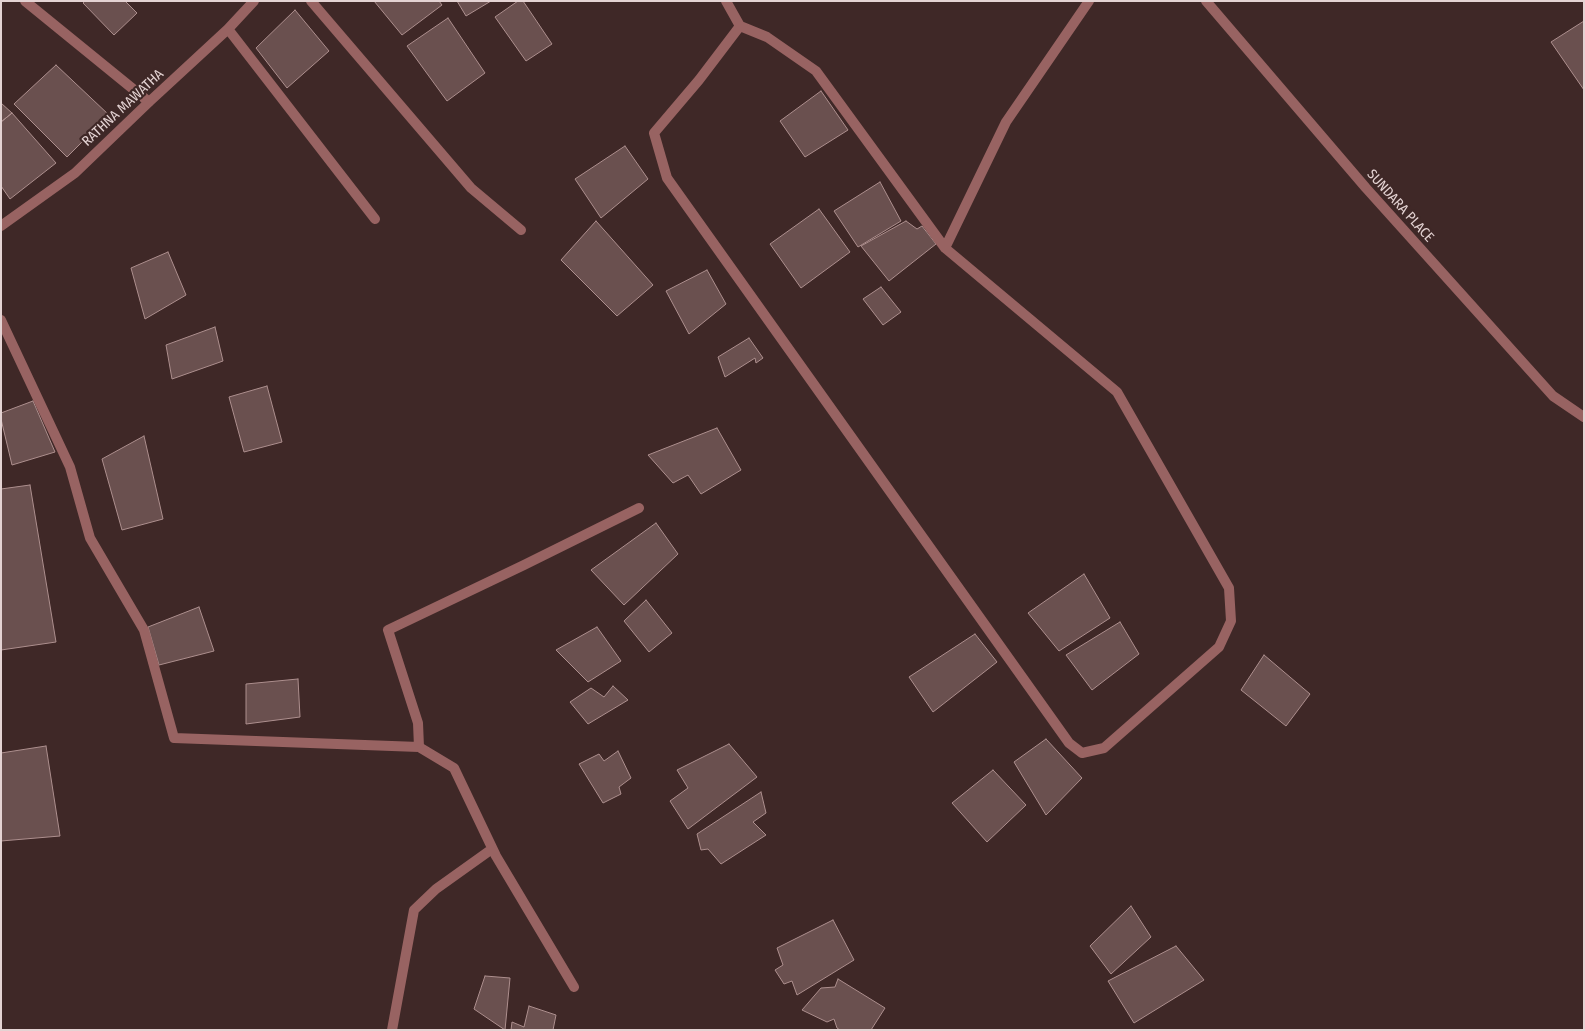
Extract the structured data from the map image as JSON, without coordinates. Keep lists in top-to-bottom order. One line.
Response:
{"streets":{"street":["RATHNA MAWATHA","SUNDARA PLACE"]}}
